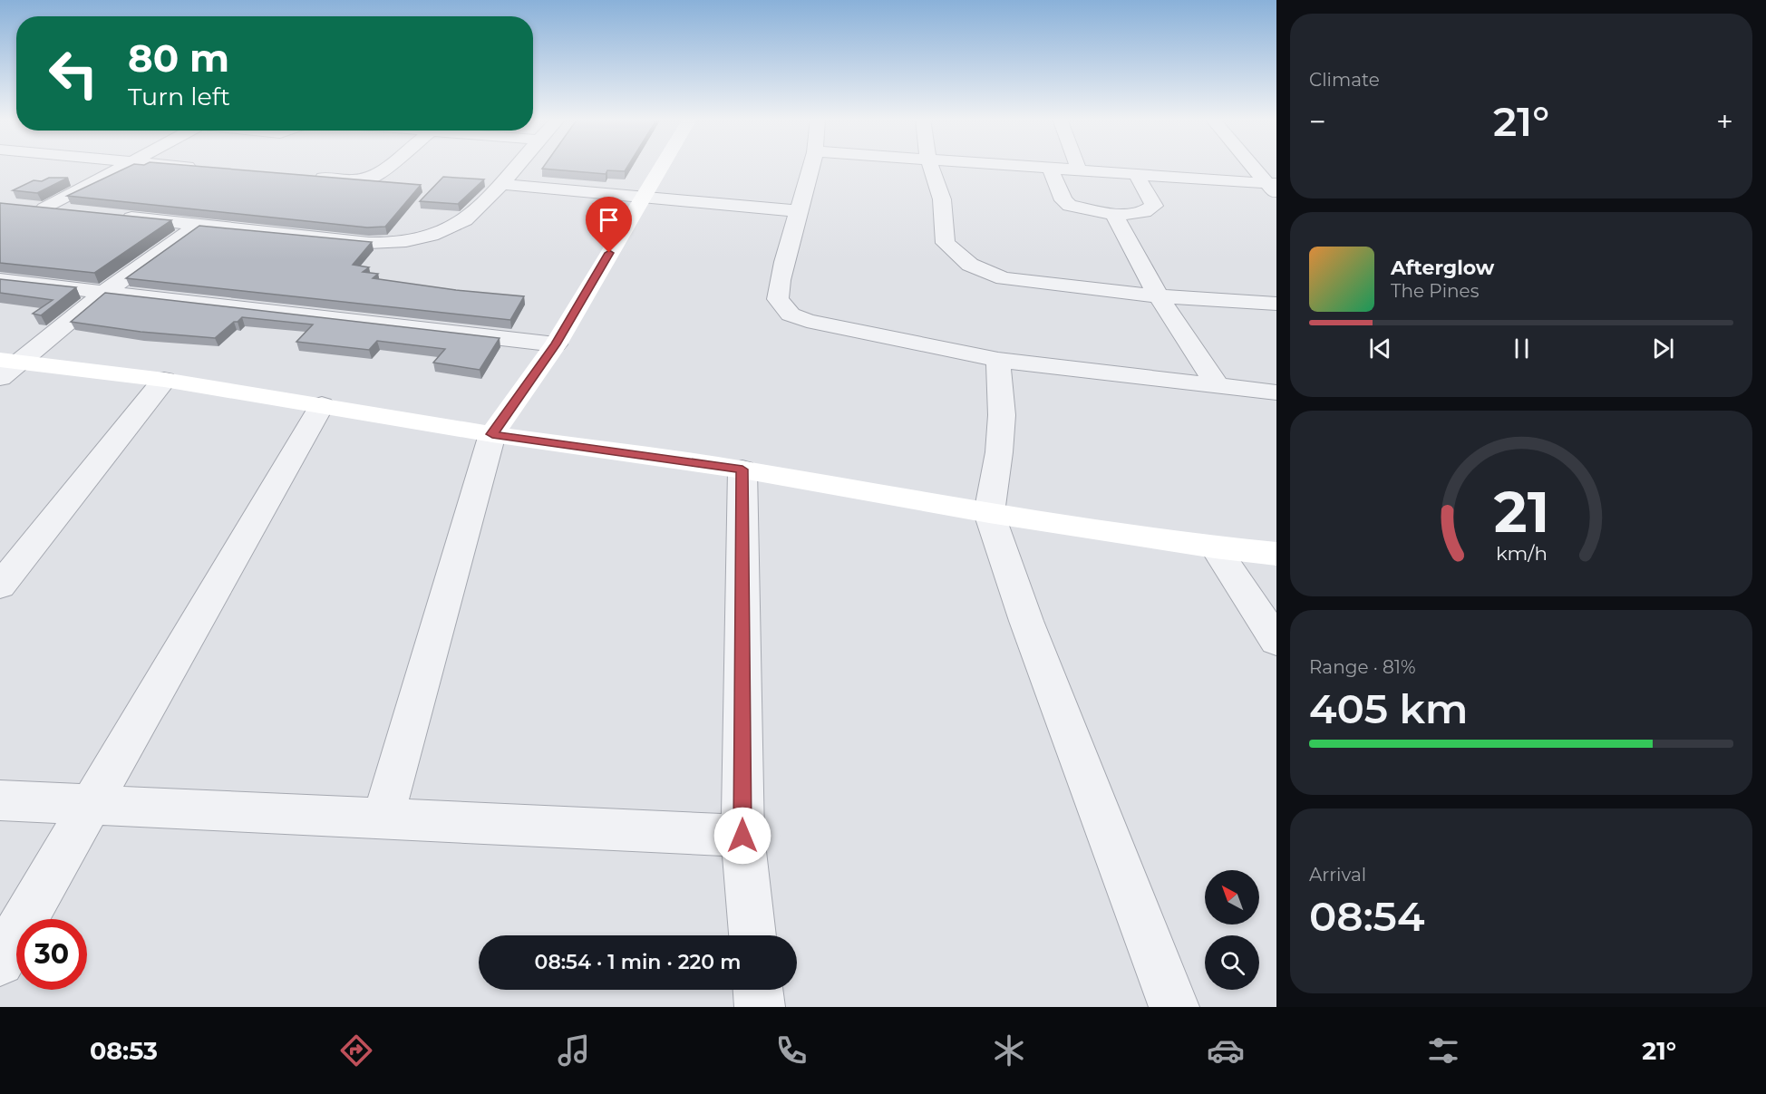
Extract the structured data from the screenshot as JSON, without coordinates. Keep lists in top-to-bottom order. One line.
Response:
{"north":"top left","page":{"tile":["Climate",["Range · 81%","405 km"],["Arrival","08:54"]],"turn":["80 m","Turn left"],"heat":["−","21°","+"],"song":["Afterglow","The Pines"],"limit":"30","trip":"08:54 · 1 min · 220 m","tabs":["08:53","21°"],"gauge":["21","km/h"]}}
